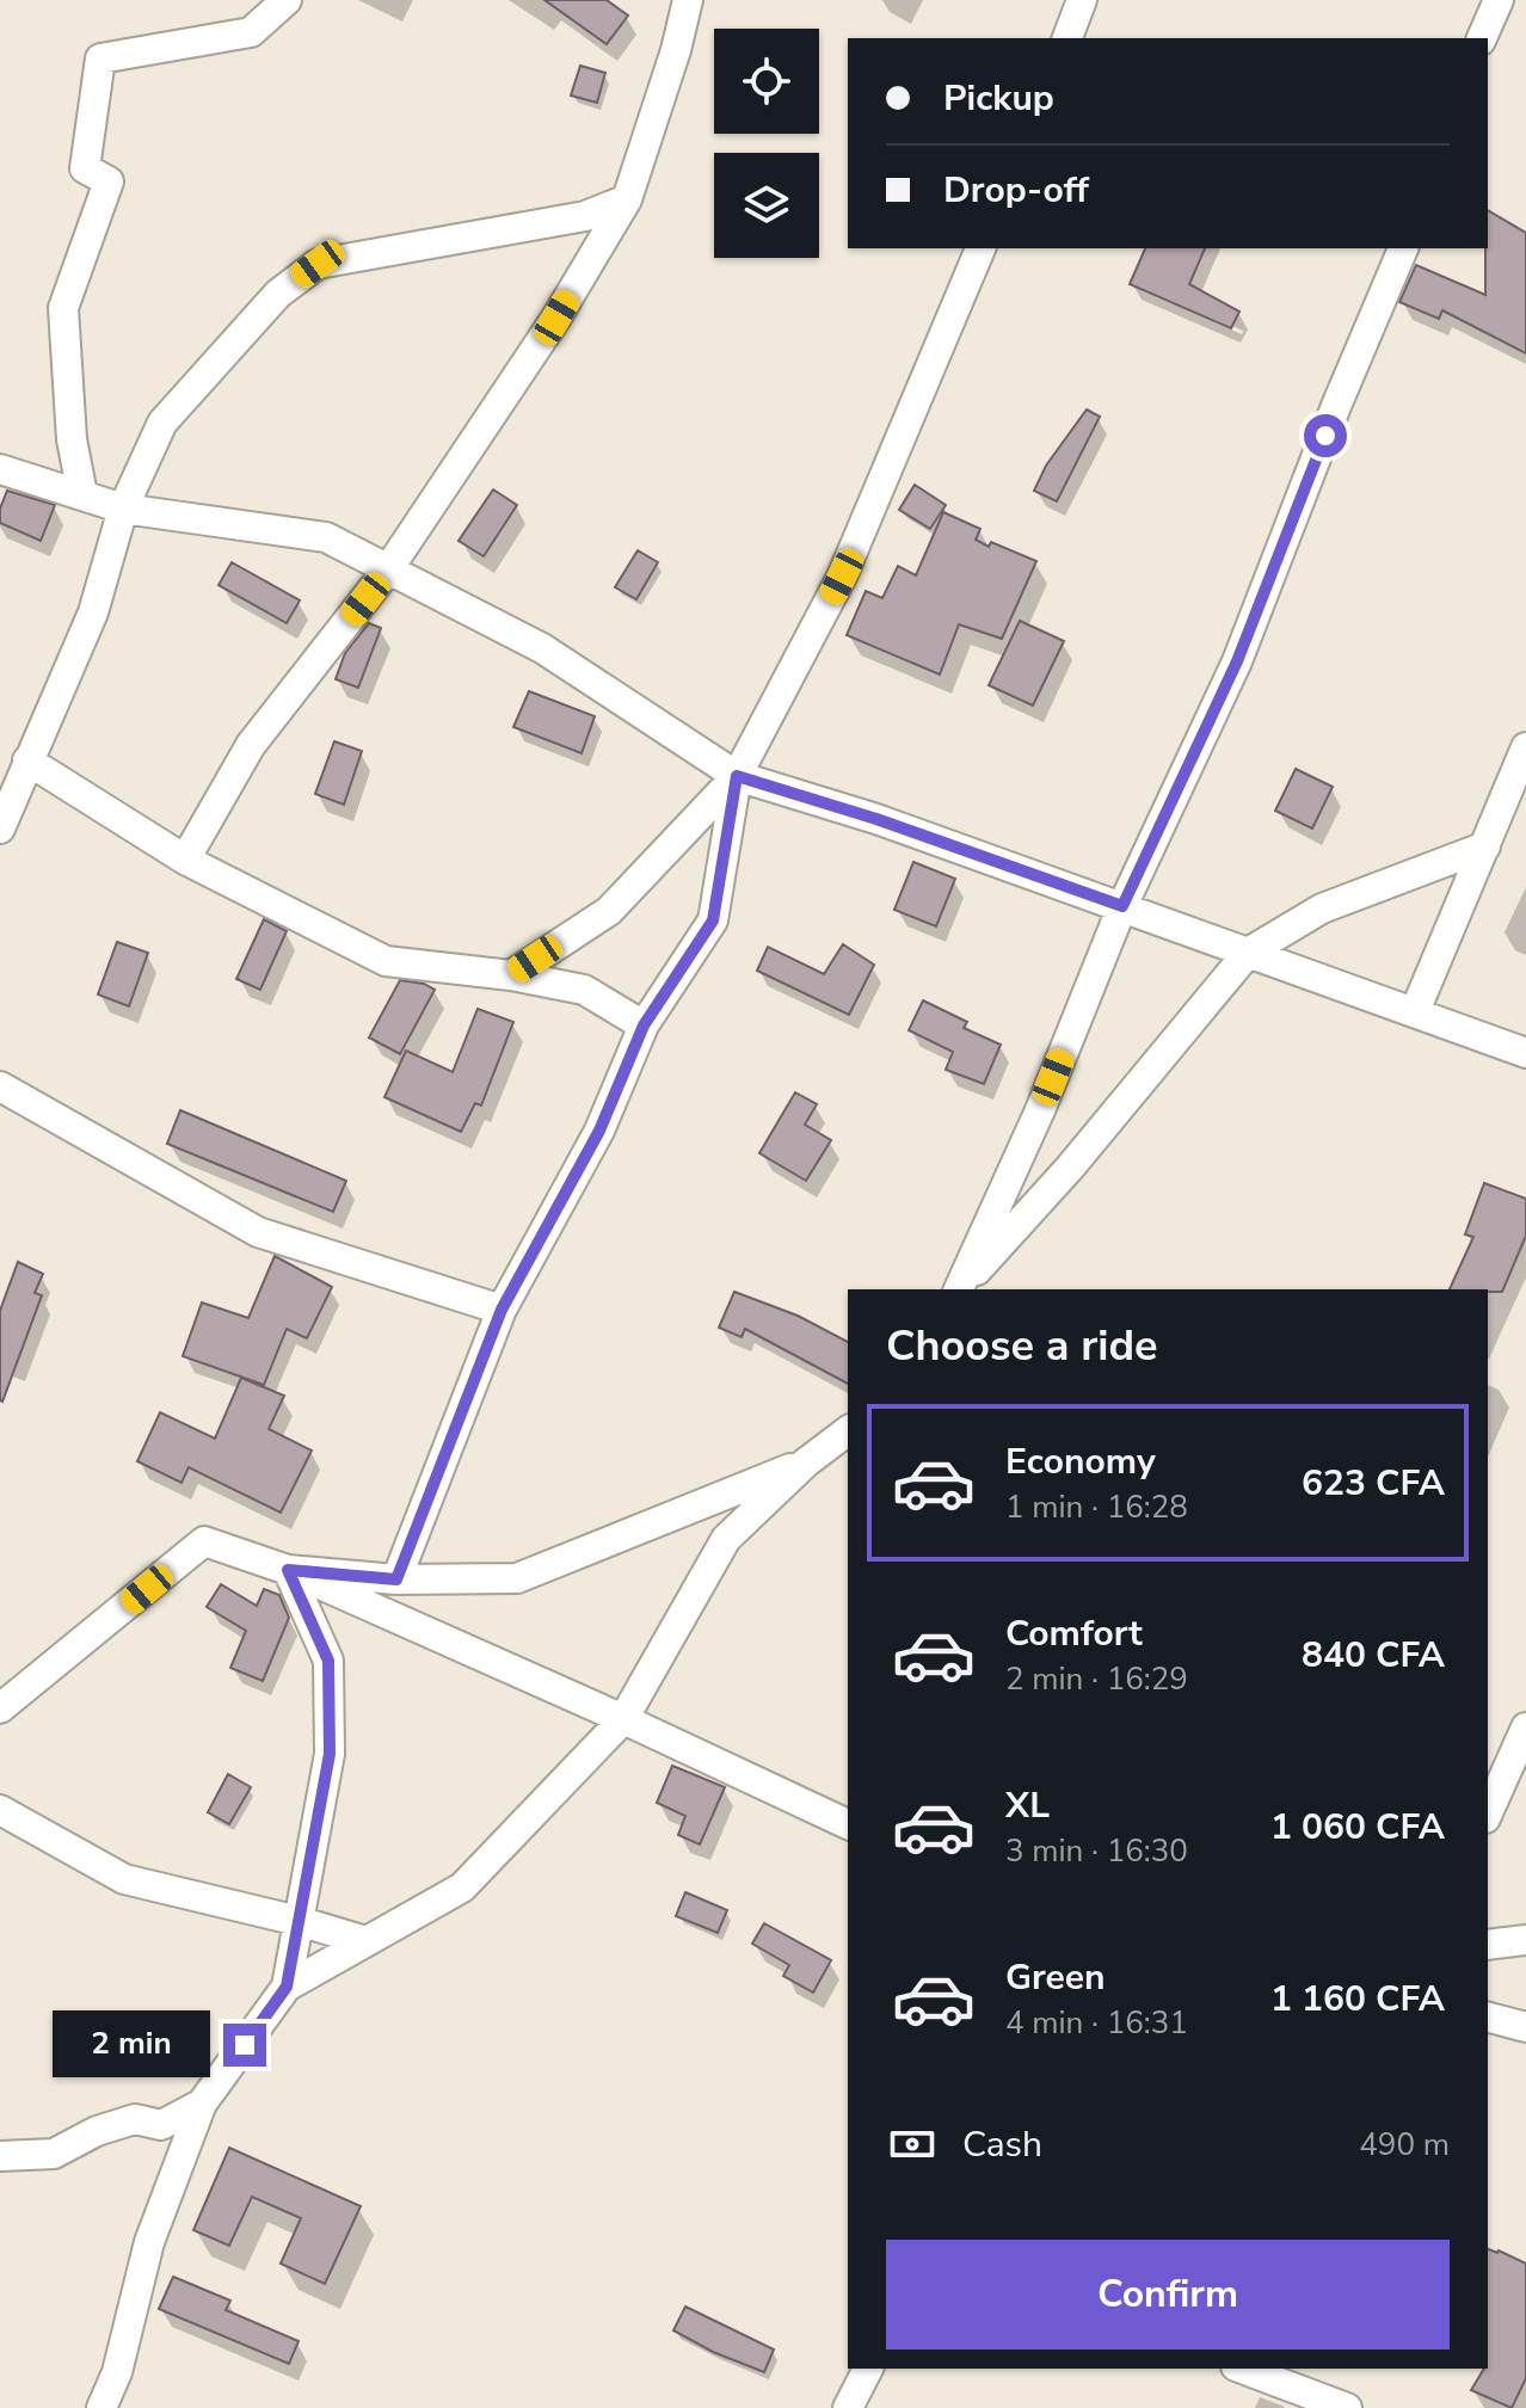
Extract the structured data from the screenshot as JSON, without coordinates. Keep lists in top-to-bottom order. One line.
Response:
{"page":{"banner":["Pickup","Drop-off"],"heading":"Choose a ride","list":[{"name":"Economy","note":"1 min · 16:28","value":"623 CFA"},{"name":"Comfort","note":"2 min · 16:29","value":"840 CFA"},{"name":"XL","note":"3 min · 16:30","value":"1 060 CFA"},{"name":"Green","note":"4 min · 16:31","value":"1 160 CFA"}],"bubble":"2 min","pay":["Cash","490 m"],"buttons":"Confirm"}}
